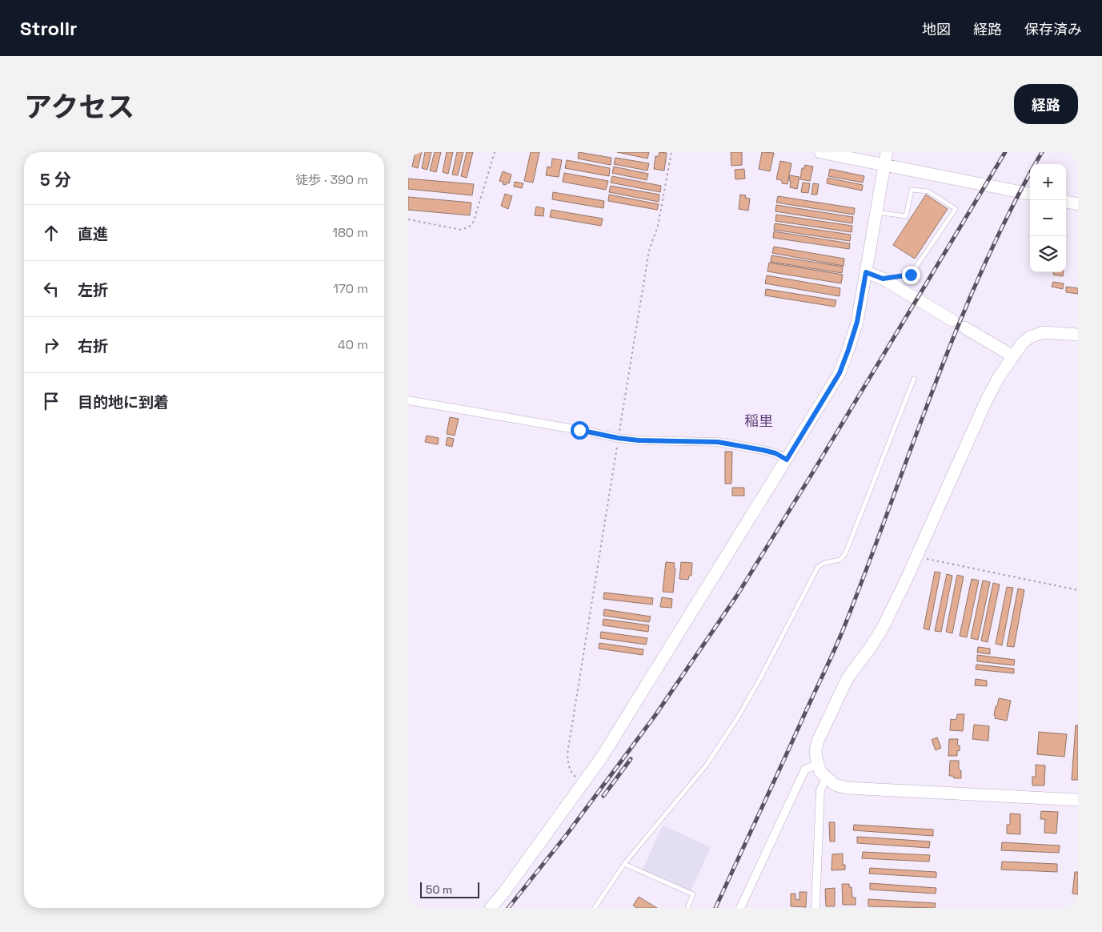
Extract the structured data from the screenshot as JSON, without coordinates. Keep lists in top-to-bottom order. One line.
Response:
{"districts":["稲里"],"scale_bar":"50 m","page":{"header":"Strollr","nav":["地図","経路","保存済み"],"title":"アクセス","buttons":"経路","heading":["5 分","徒歩 · 390 m"],"map_buttons":["+","−"],"list":[["直進","180 m"],["左折","170 m"],["右折","40 m"],"目的地に到着"],"scale":"50 m"}}
